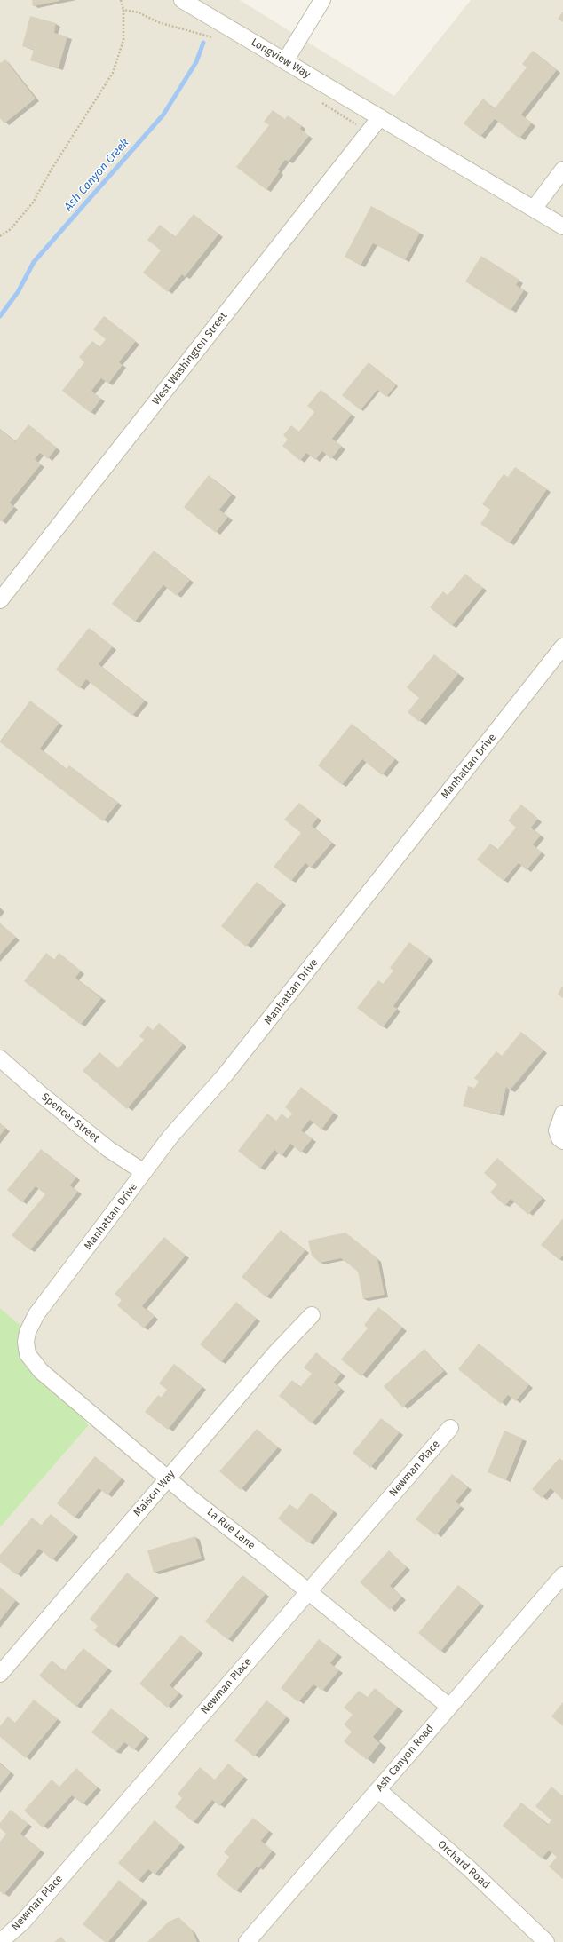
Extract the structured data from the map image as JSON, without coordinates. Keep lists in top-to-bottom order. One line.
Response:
{"streets":{"street":["Longview Way","West Washington Street","Manhattan Drive","Spencer Street","Newman Place","Maison Way","La Rue Lane","Ash Canyon Road","Orchard Road"]},"crossings":[["Longview Way","West Washington Street"],["Manhattan Drive","Spencer Street"],["Manhattan Drive","La Rue Lane"],["Newman Place","La Rue Lane"],["Maison Way","La Rue Lane"],["La Rue Lane","Ash Canyon Road"],["Ash Canyon Road","Orchard Road"]],"water":["Ash Canyon Creek"]}
